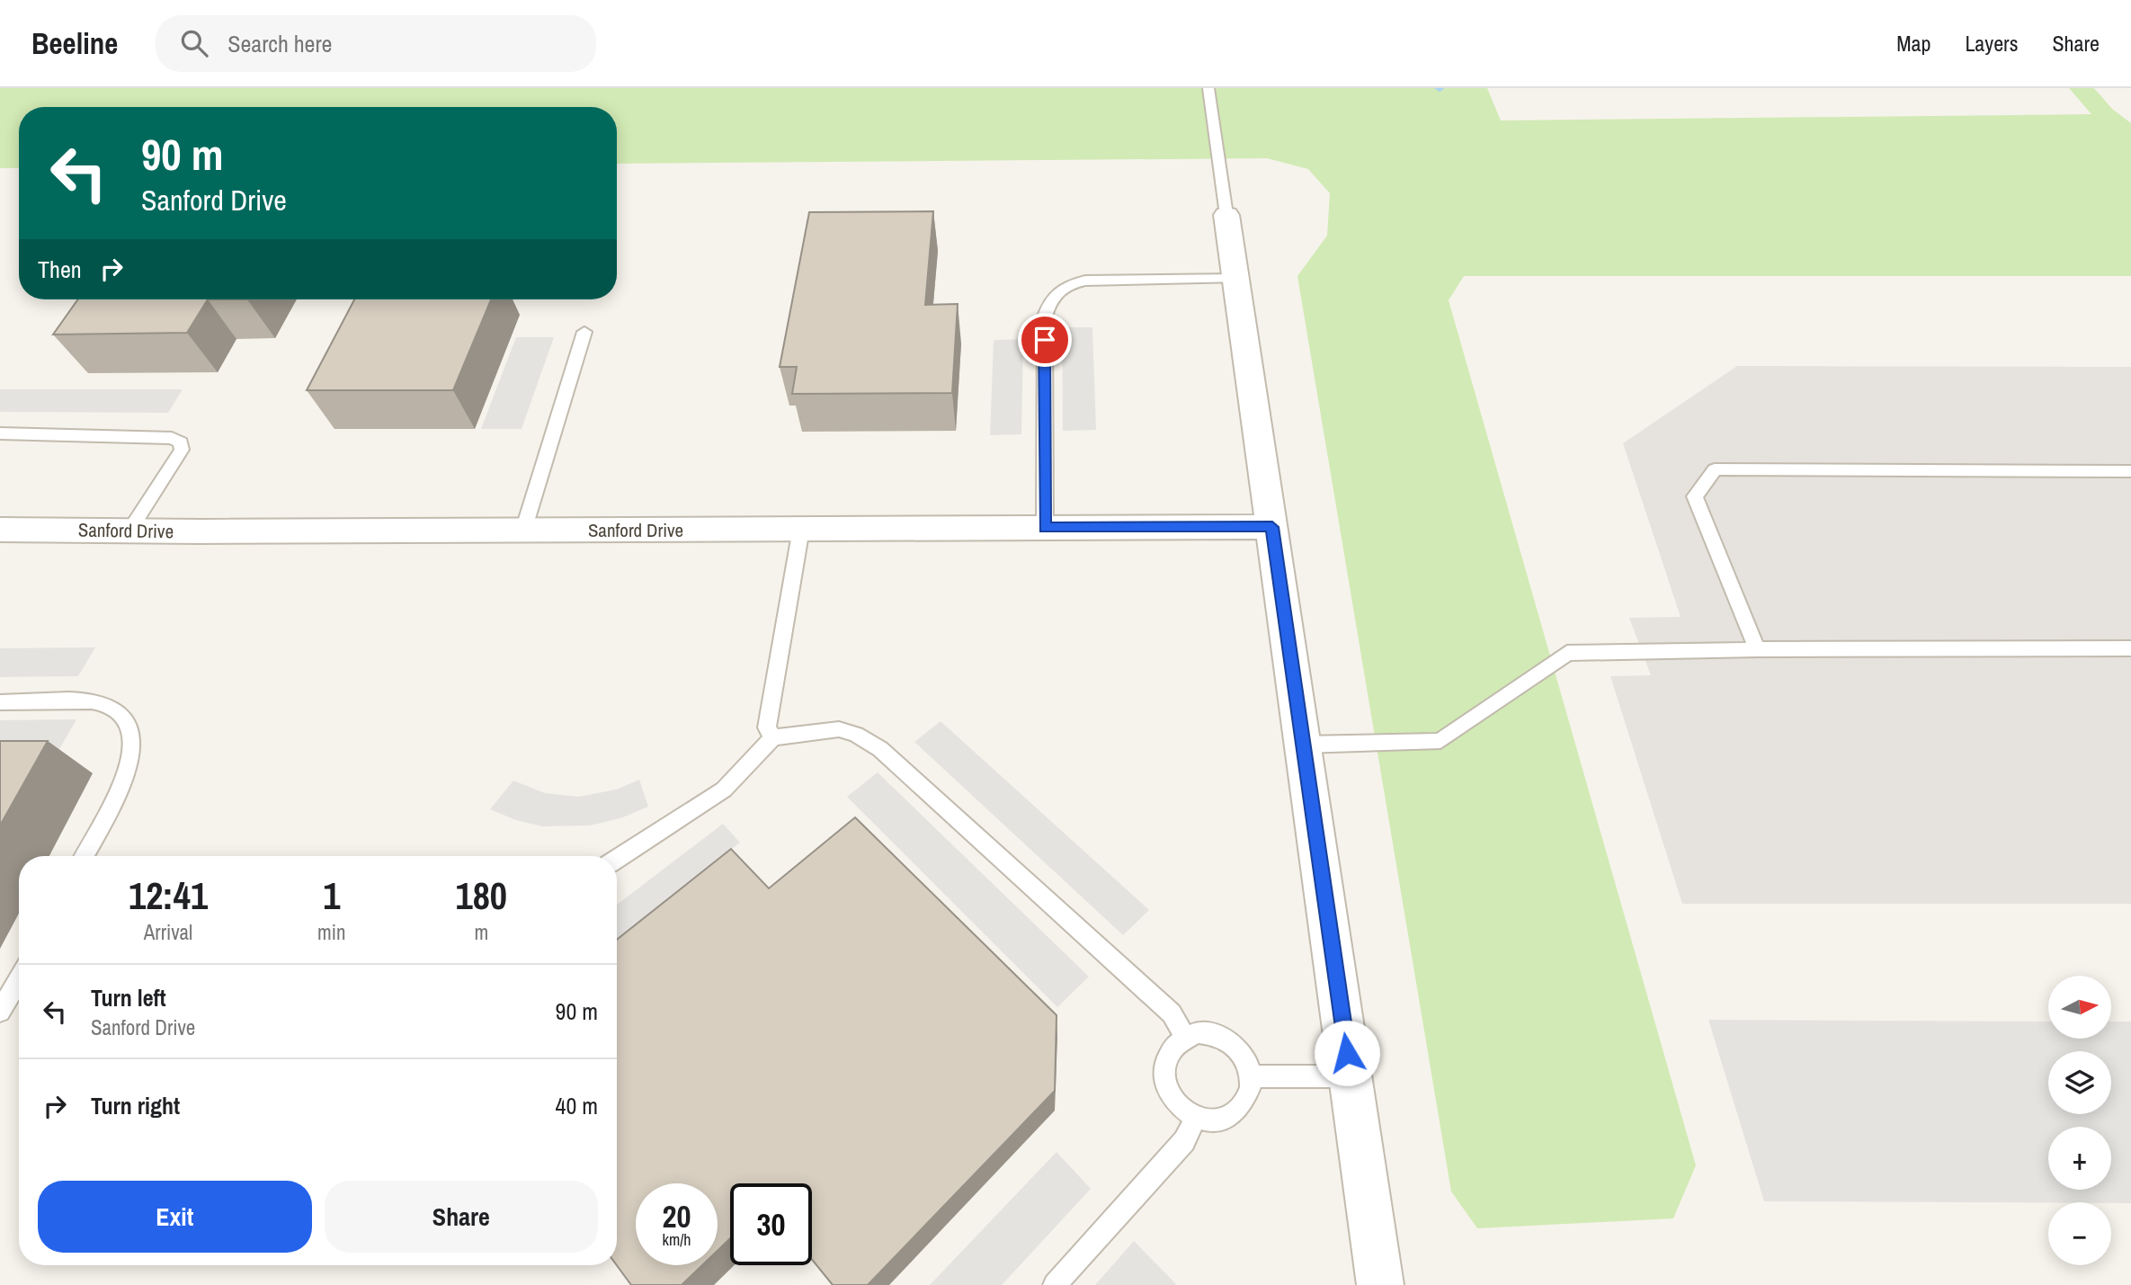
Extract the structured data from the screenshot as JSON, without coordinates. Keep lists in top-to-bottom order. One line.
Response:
{"streets":{"street":["Sanford Drive"]},"north":"right","page":{"header":"Beeline","search":"Search here","nav":["Map","Layers","Share"],"turn":["90 m","Sanford Drive"],"then":"Then","eta":["12:41","Arrival","1","min","180","m"],"list":[{"name":"Turn left","note":"Sanford Drive","value":"90 m"},{"name":"Turn right","value":"40 m"}],"map_buttons":["+","−"],"buttons":["Exit","Share"],"speed":"20 km/h","limit":"30"}}
